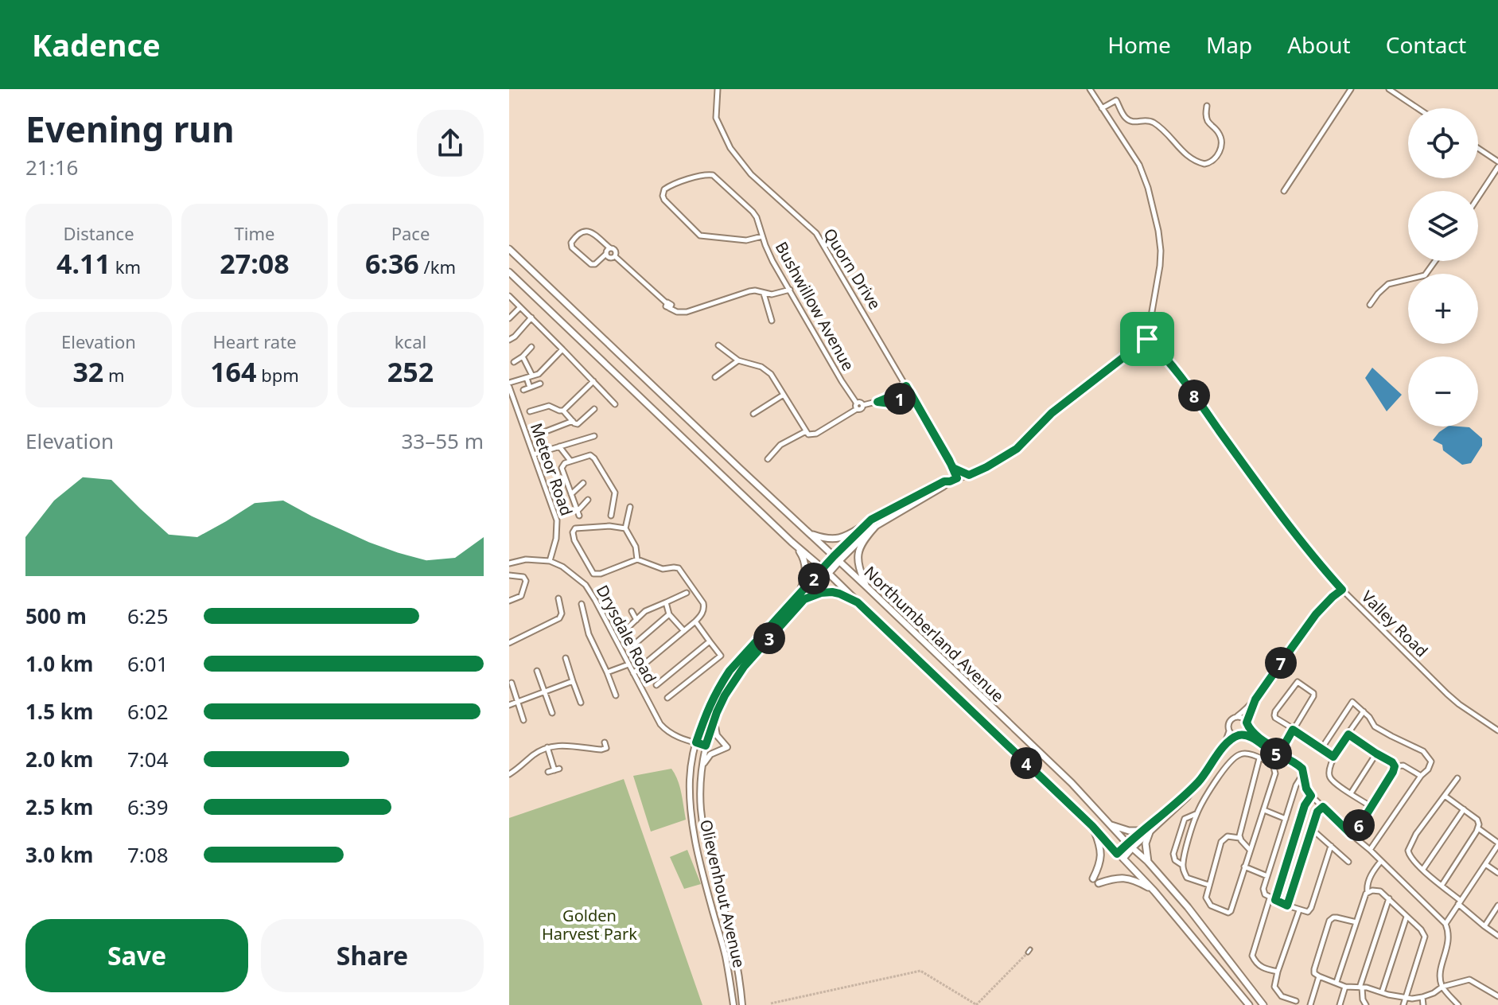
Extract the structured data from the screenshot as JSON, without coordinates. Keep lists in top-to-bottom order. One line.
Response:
{"streets":{"main road":["Northumberland Avenue"],"street":["Quorn Drive","Bushwillow Avenue","Meteor Road","Valley Road","Drysdale Road","Olievenhout Avenue"]},"crossings":[["Quorn Drive","Olievenhout Avenue"],["Meteor Road","Drysdale Road"],["Valley Road","Olievenhout Avenue"],["Drysdale Road","Olievenhout Avenue"],["Northumberland Avenue","Olievenhout Avenue"]],"parks":["Golden Harvest Park"],"page":{"header":"Kadence","nav":["Home","Map","About","Contact"],"heading":["Evening run","21:16"],"map_buttons":["+","−"],"stats":[["Distance","4.11 km"],["Time","27:08"],["Pace","6:36 /km"],["Elevation","32 m"],["Heart rate","164 bpm"],["kcal","252"]],"pins":["8","1","2","3","7","5","4","6"],"chart":["Elevation","33–55 m"],"list":[{"name":"500 m","note":"6:25"},{"name":"1.0 km","note":"6:01"},{"name":"1.5 km","note":"6:02"},{"name":"2.0 km","note":"7:04"},{"name":"2.5 km","note":"6:39"},{"name":"3.0 km","note":"7:08"}],"buttons":["Save","Share"]}}
